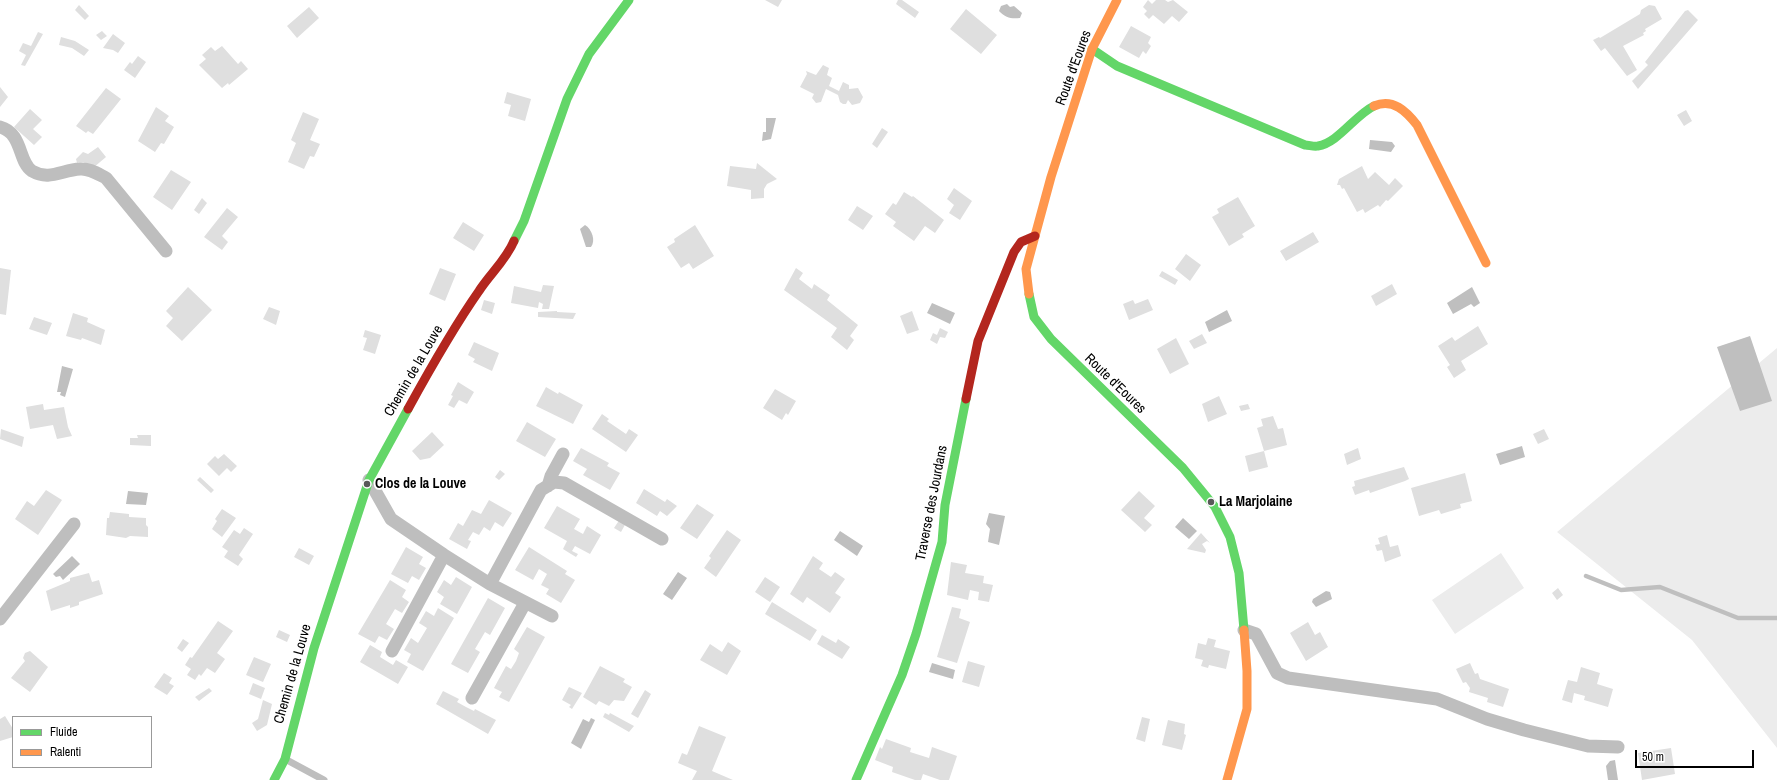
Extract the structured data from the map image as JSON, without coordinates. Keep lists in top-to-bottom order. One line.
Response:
{"streets":{"street":["Route d'Eoures","Chemin de la Louve","Traverse des Jourdans"]},"crossings":[["Route d'Eoures","Traverse des Jourdans"]],"places":["Clos de la Louve","La Marjolaine"],"legend":["Fluide","Ralenti"],"scale_bar":"50 m"}
